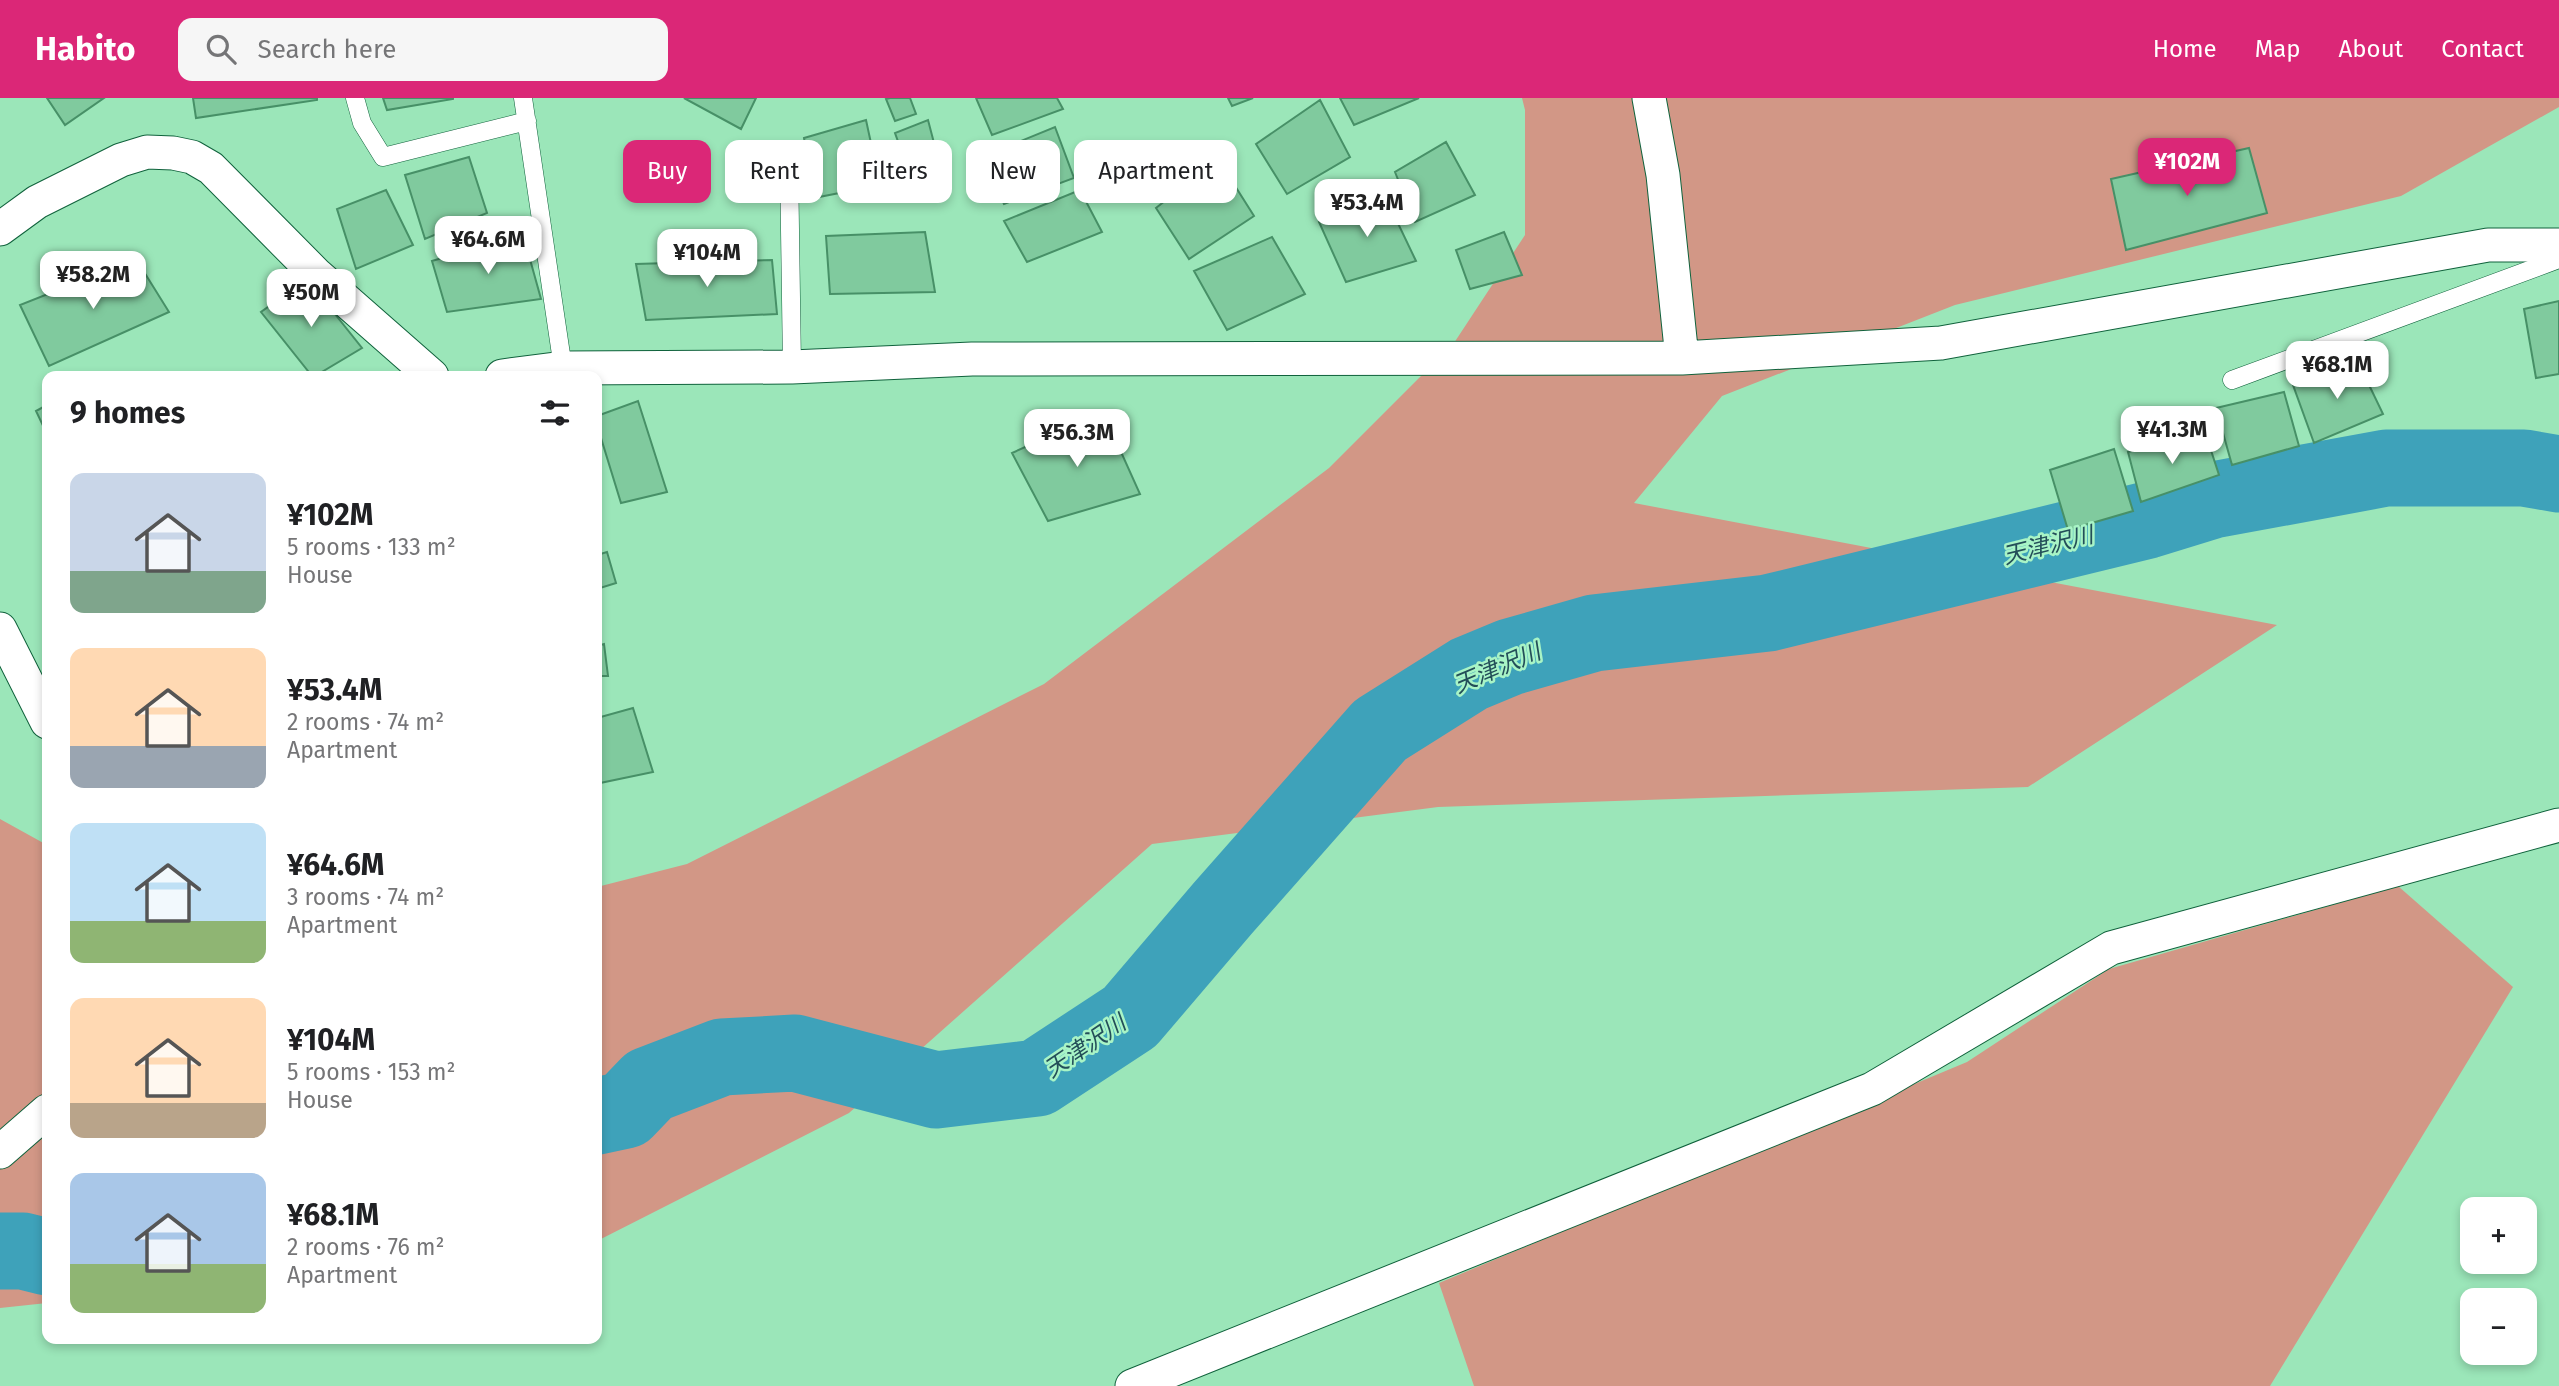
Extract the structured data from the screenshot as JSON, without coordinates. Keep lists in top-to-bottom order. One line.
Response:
{"water":["天津沢川"],"page":{"header":"Habito","search":"Search here","nav":["Home","Map","About","Contact"],"price":["¥102M","¥53.4M","¥64.6M","¥104M","¥58.2M","¥50M","¥68.1M","¥41.3M","¥56.3M"],"chip":["Buy","Rent","Filters","New","Apartment"],"heading":"9 homes","list":[{"name":"¥102M","note":"5 rooms · 133 m² · House"},{"name":"¥53.4M","note":"2 rooms · 74 m² · Apartment"},{"name":"¥64.6M","note":"3 rooms · 74 m² · Apartment"},{"name":"¥104M","note":"5 rooms · 153 m² · House"},{"name":"¥68.1M","note":"2 rooms · 76 m² · Apartment"}],"map_buttons":["+","−"]}}
